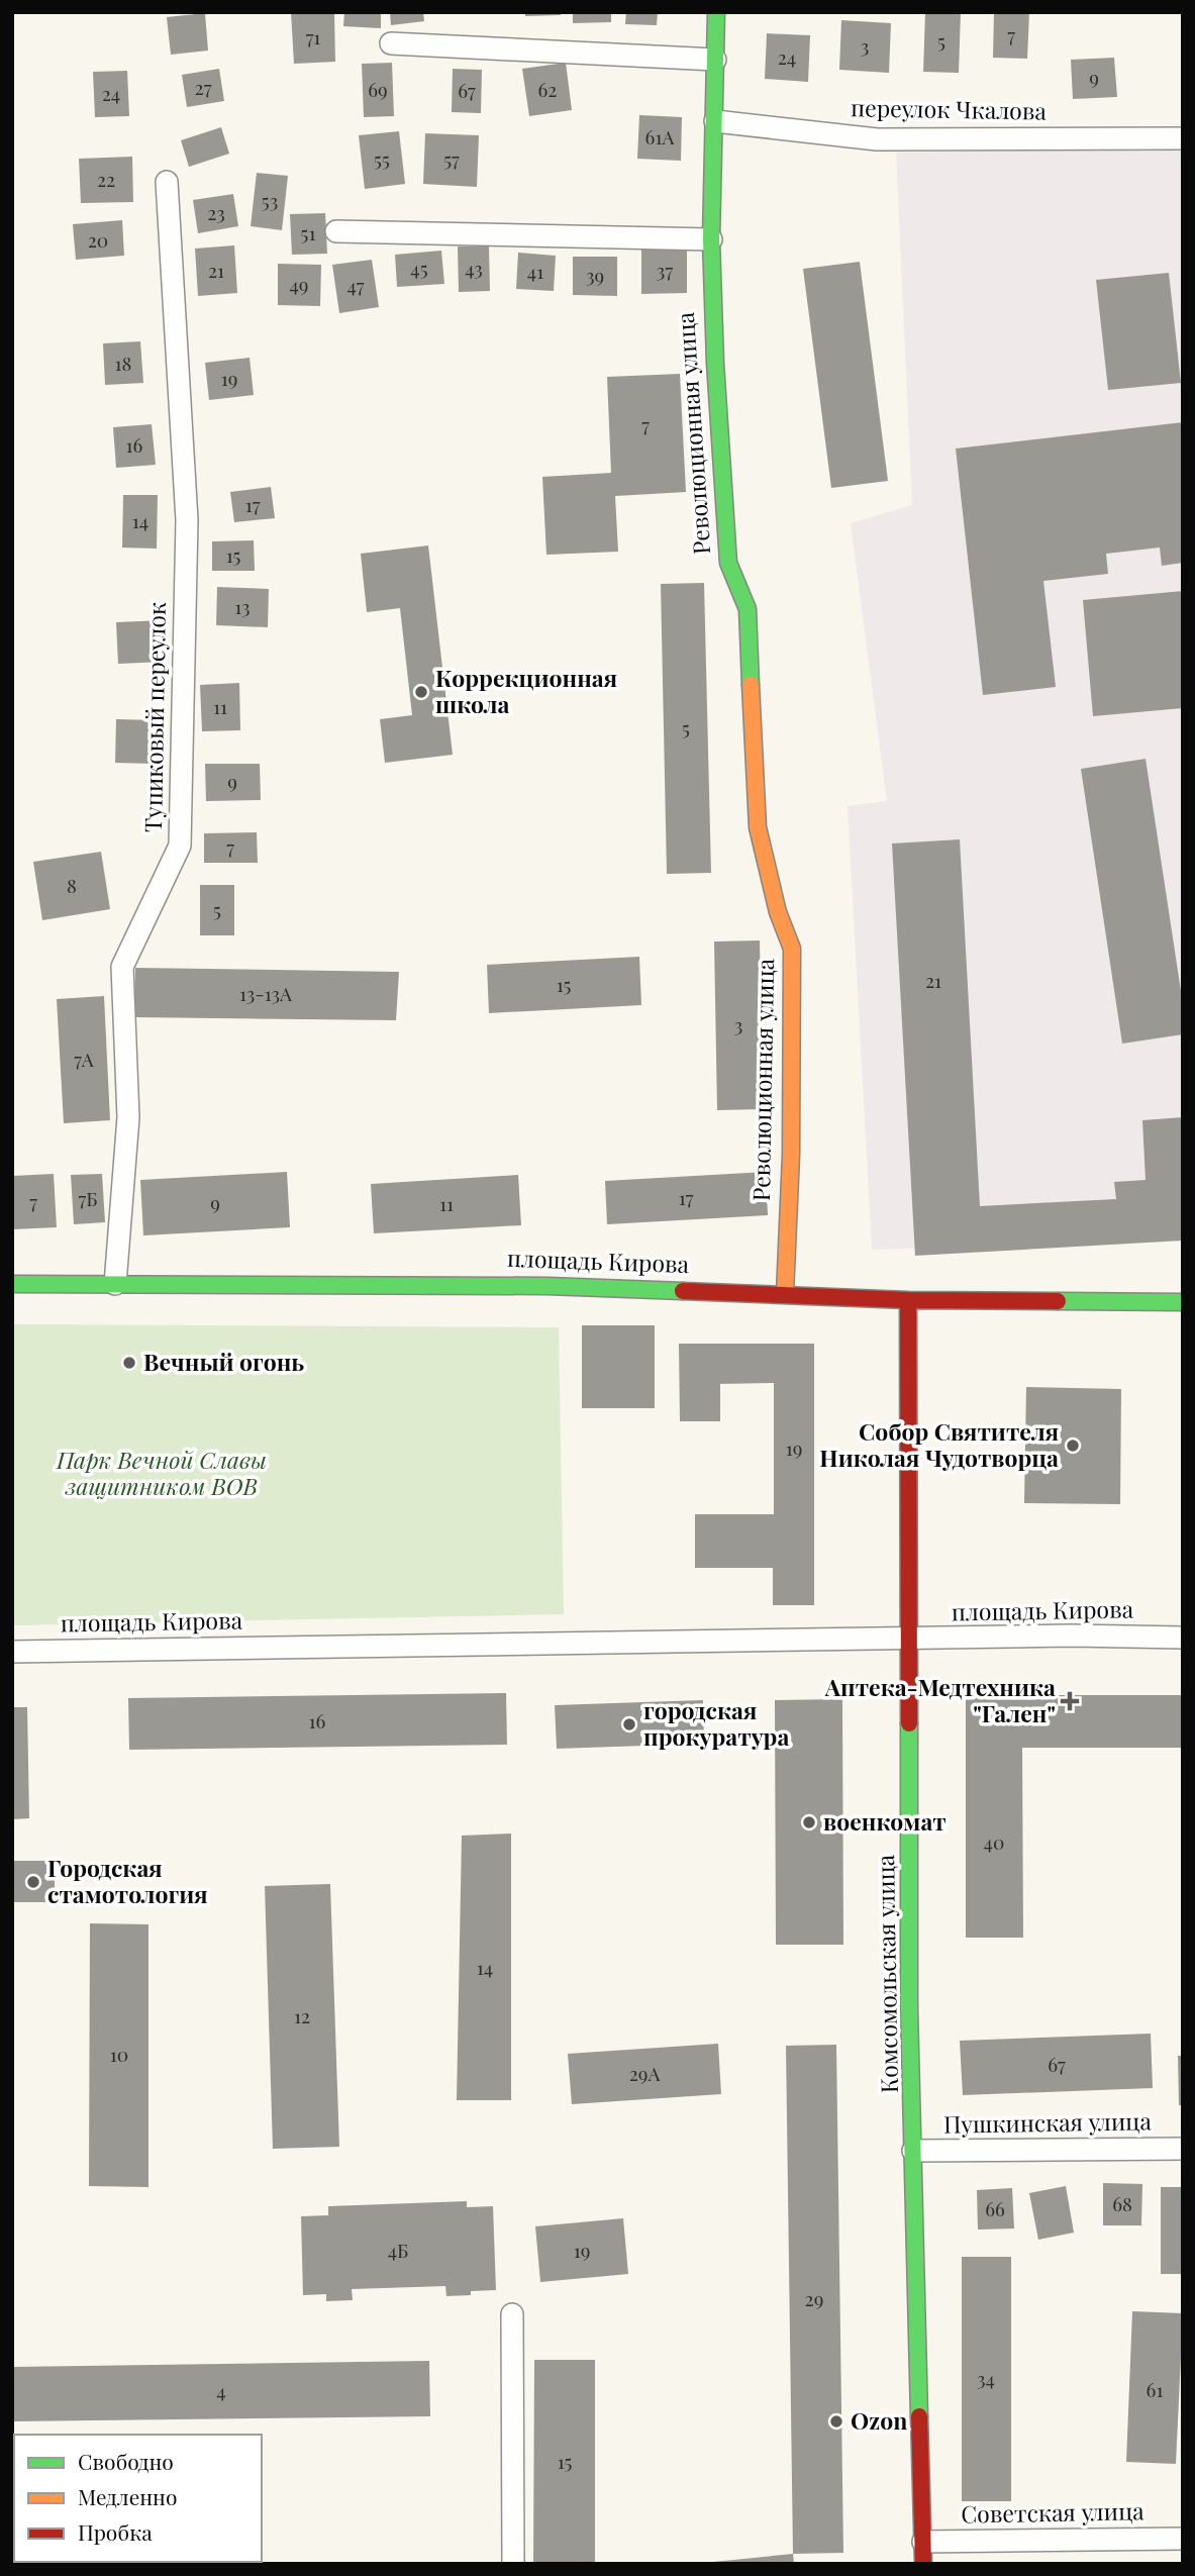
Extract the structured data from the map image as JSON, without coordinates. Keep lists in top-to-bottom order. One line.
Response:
{"streets":{"street":["переулок Чкалова","Революционная улица","Тупиковый переулок","площадь Кирова","Комсомольская улица","Пушкинская улица","Советская улица"]},"crossings":[["переулок Чкалова","Революционная улица"],["Революционная улица","площадь Кирова"],["Тупиковый переулок","площадь Кирова"],["площадь Кирова","Комсомольская улица"],["Комсомольская улица","Пушкинская улица"],["Комсомольская улица","Советская улица"]],"parks":["Парк Вечной Славы защитником ВОВ"],"places":{"other":["Коррекционная школа","Вечный огонь","Собор Святителя Николая Чудотворца","городская прокуратура","военкомат","Городская стамотология","Ozon"],"health":["Аптека-Медтехника \"Гален\""]},"house_numbers":["7","71","5","3","24","9","27","69","62","67","24","61А","55","57","22","53","23","51","20","45","43","21","37","41","39","49","47","18","19","7","16","17","14","15","13","11","5","9","7","8","5","21","15","13-13А","3","7А","17","7Б","7","9","11","19","16","40","14","12","10","67","29А","68","66","4Б","19","29","34","61","4","15"],"legend":["Свободно","Медленно","Пробка"]}
